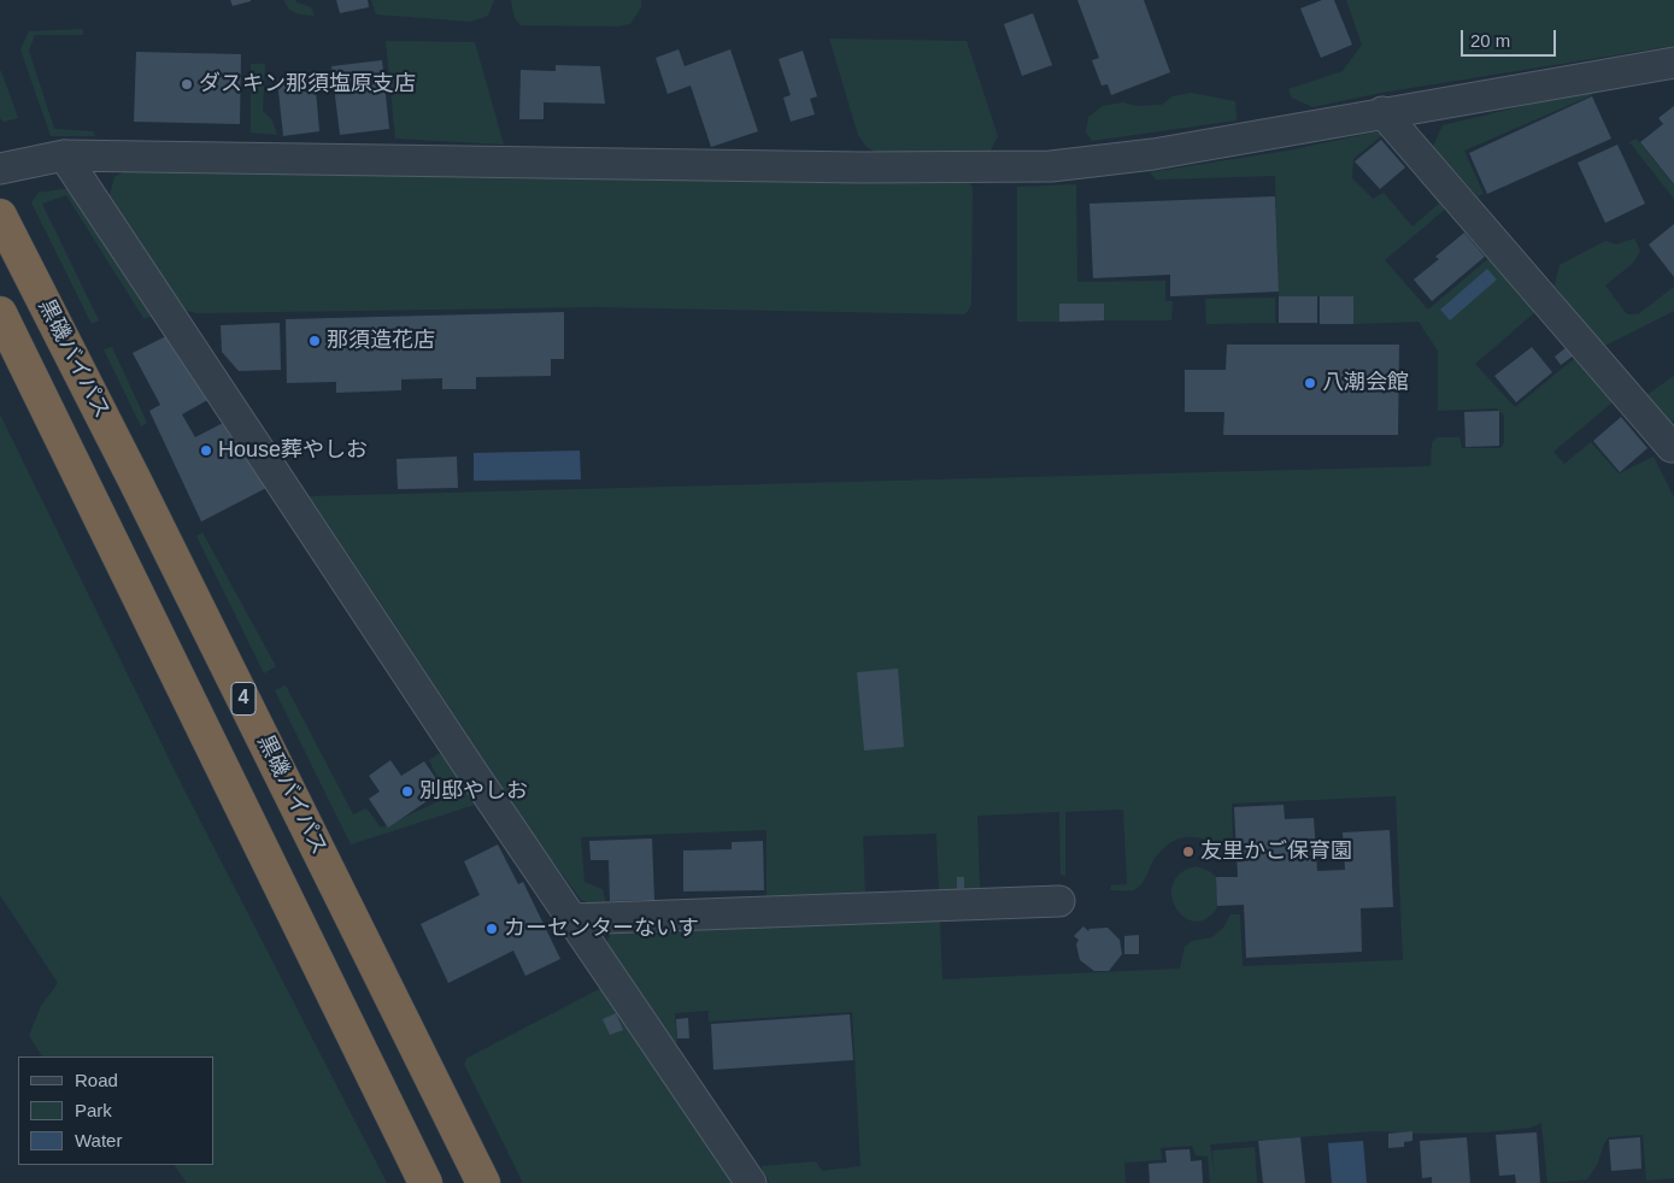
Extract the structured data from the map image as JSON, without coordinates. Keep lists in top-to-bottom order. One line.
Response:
{"streets":{"highway":["黒磯バイパス","4"]},"places":["ダスキン那須塩原支店","那須造花店","八潮会館","House葬やしお","別邸やしお","友里かご保育園","カーセンターないす"],"legend":["Road","Park","Water"],"scale_bar":"20 m"}
